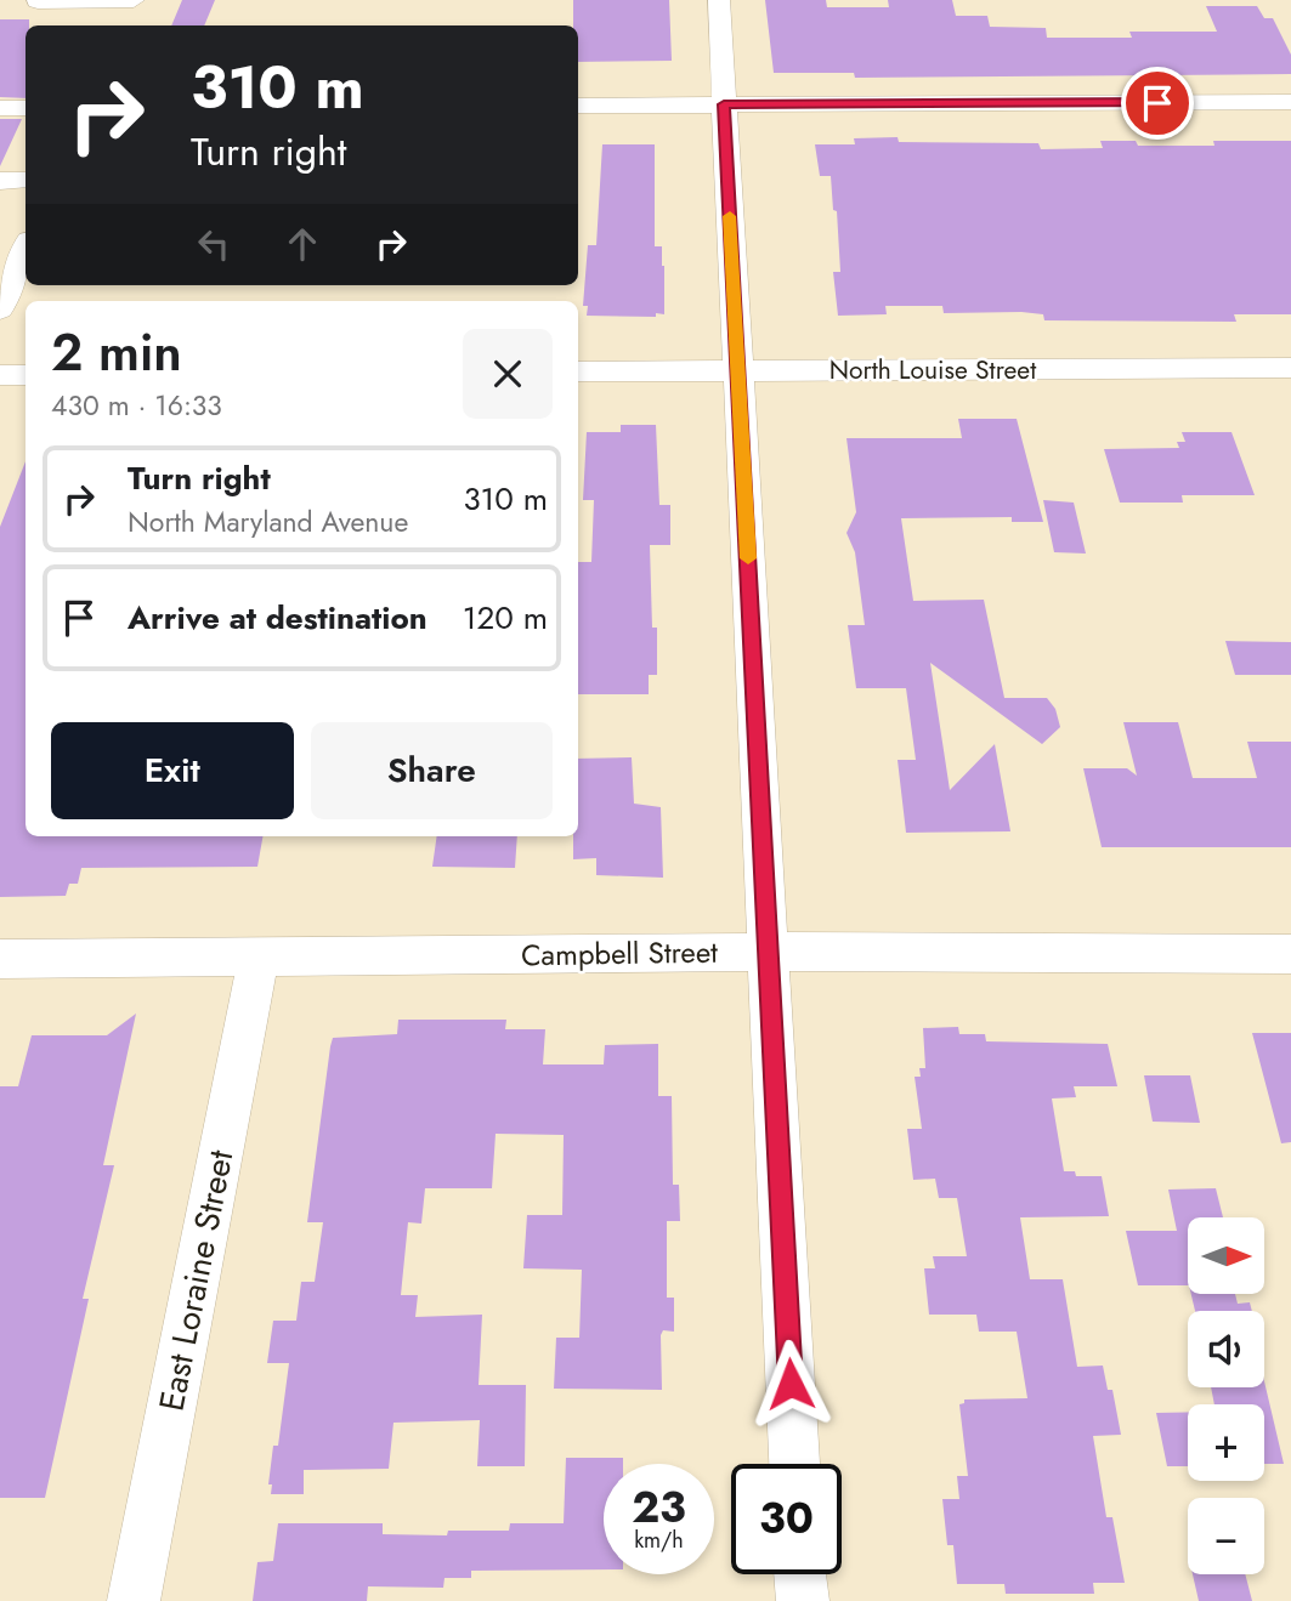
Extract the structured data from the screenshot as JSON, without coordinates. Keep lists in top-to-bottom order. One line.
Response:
{"streets":{"street":["North Louise Street","Campbell Street","East Loraine Street"]},"crossings":[["Campbell Street","East Loraine Street"]],"north":"right","page":{"turn":["310 m","Turn right"],"heading":["2 min","430 m · 16:33"],"list":[{"name":"Turn right","note":"North Maryland Avenue","value":"310 m"},{"name":"Arrive at destination","value":"120 m"}],"buttons":["Exit","Share"],"map_buttons":["+","−"],"speed":"23 km/h","limit":"30"}}
